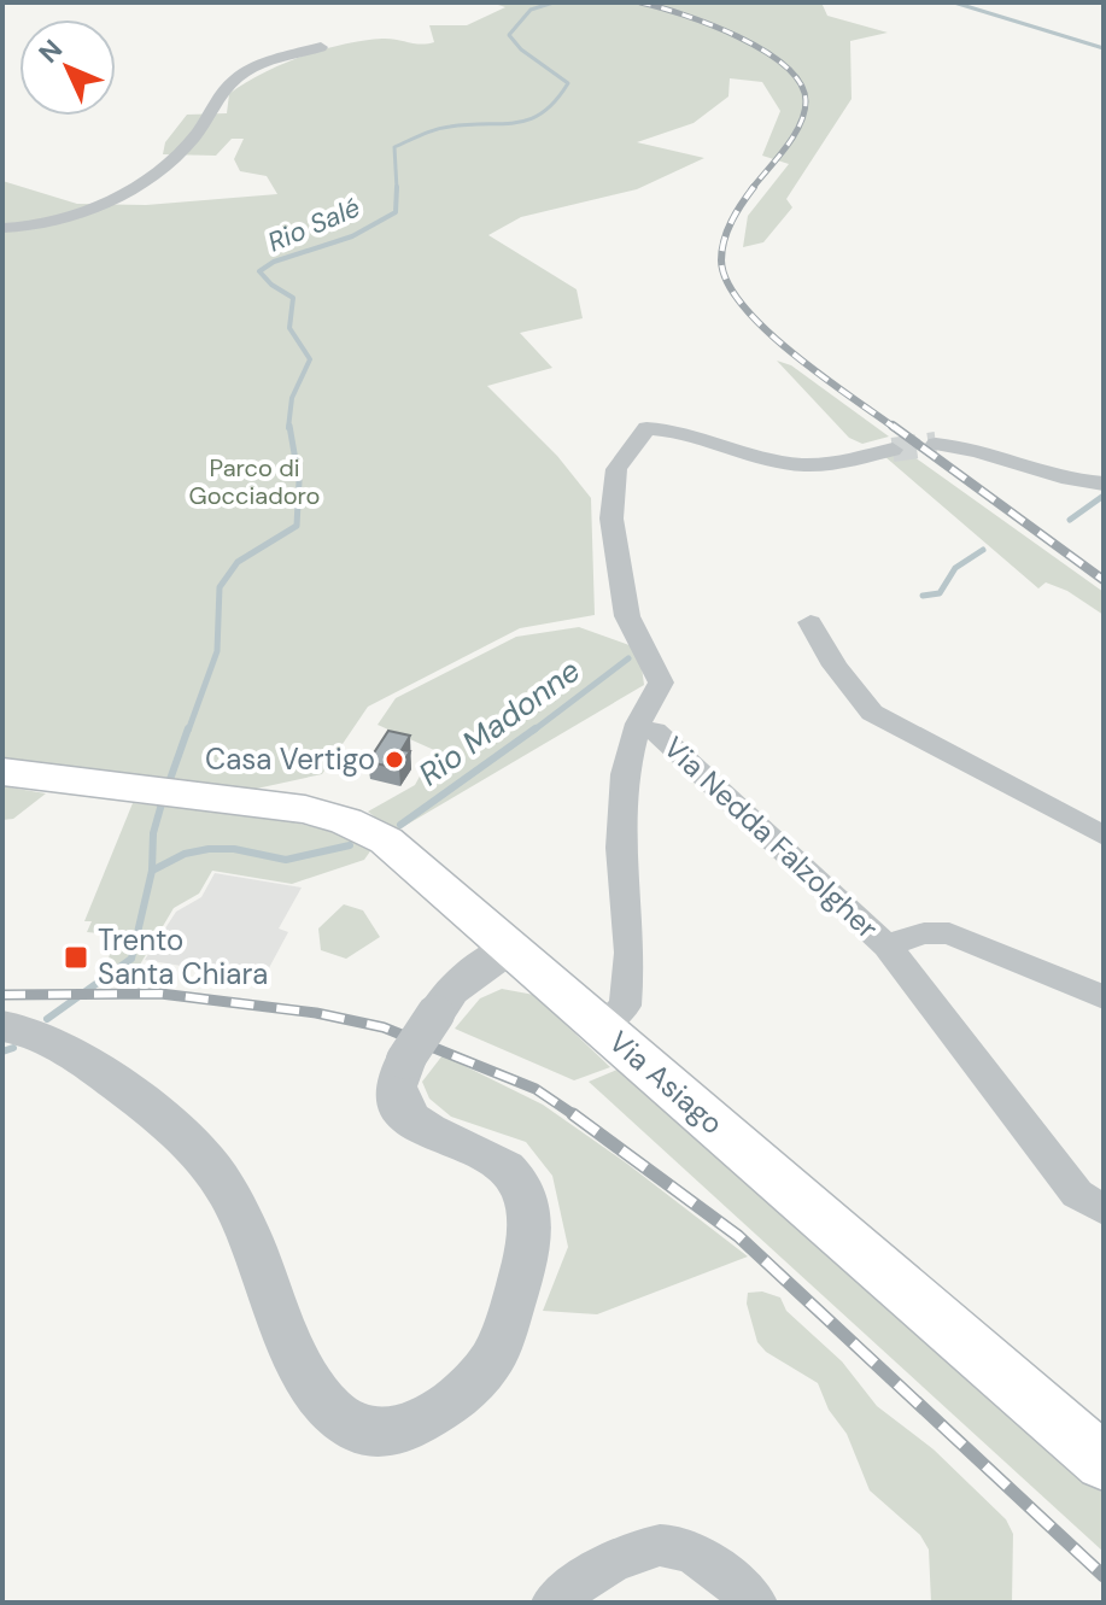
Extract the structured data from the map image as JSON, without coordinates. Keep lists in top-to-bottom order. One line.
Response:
{"streets":{"main road":["Via Asiago"],"street":["Via Nedda Falzolgher"]},"water":["Rio Salé","Rio Madonne"],"parks":["Parco di Gocciadoro"],"places":{"other":["Casa Vertigo"],"transit":["Trento Santa Chiara"]},"north":"top left"}
